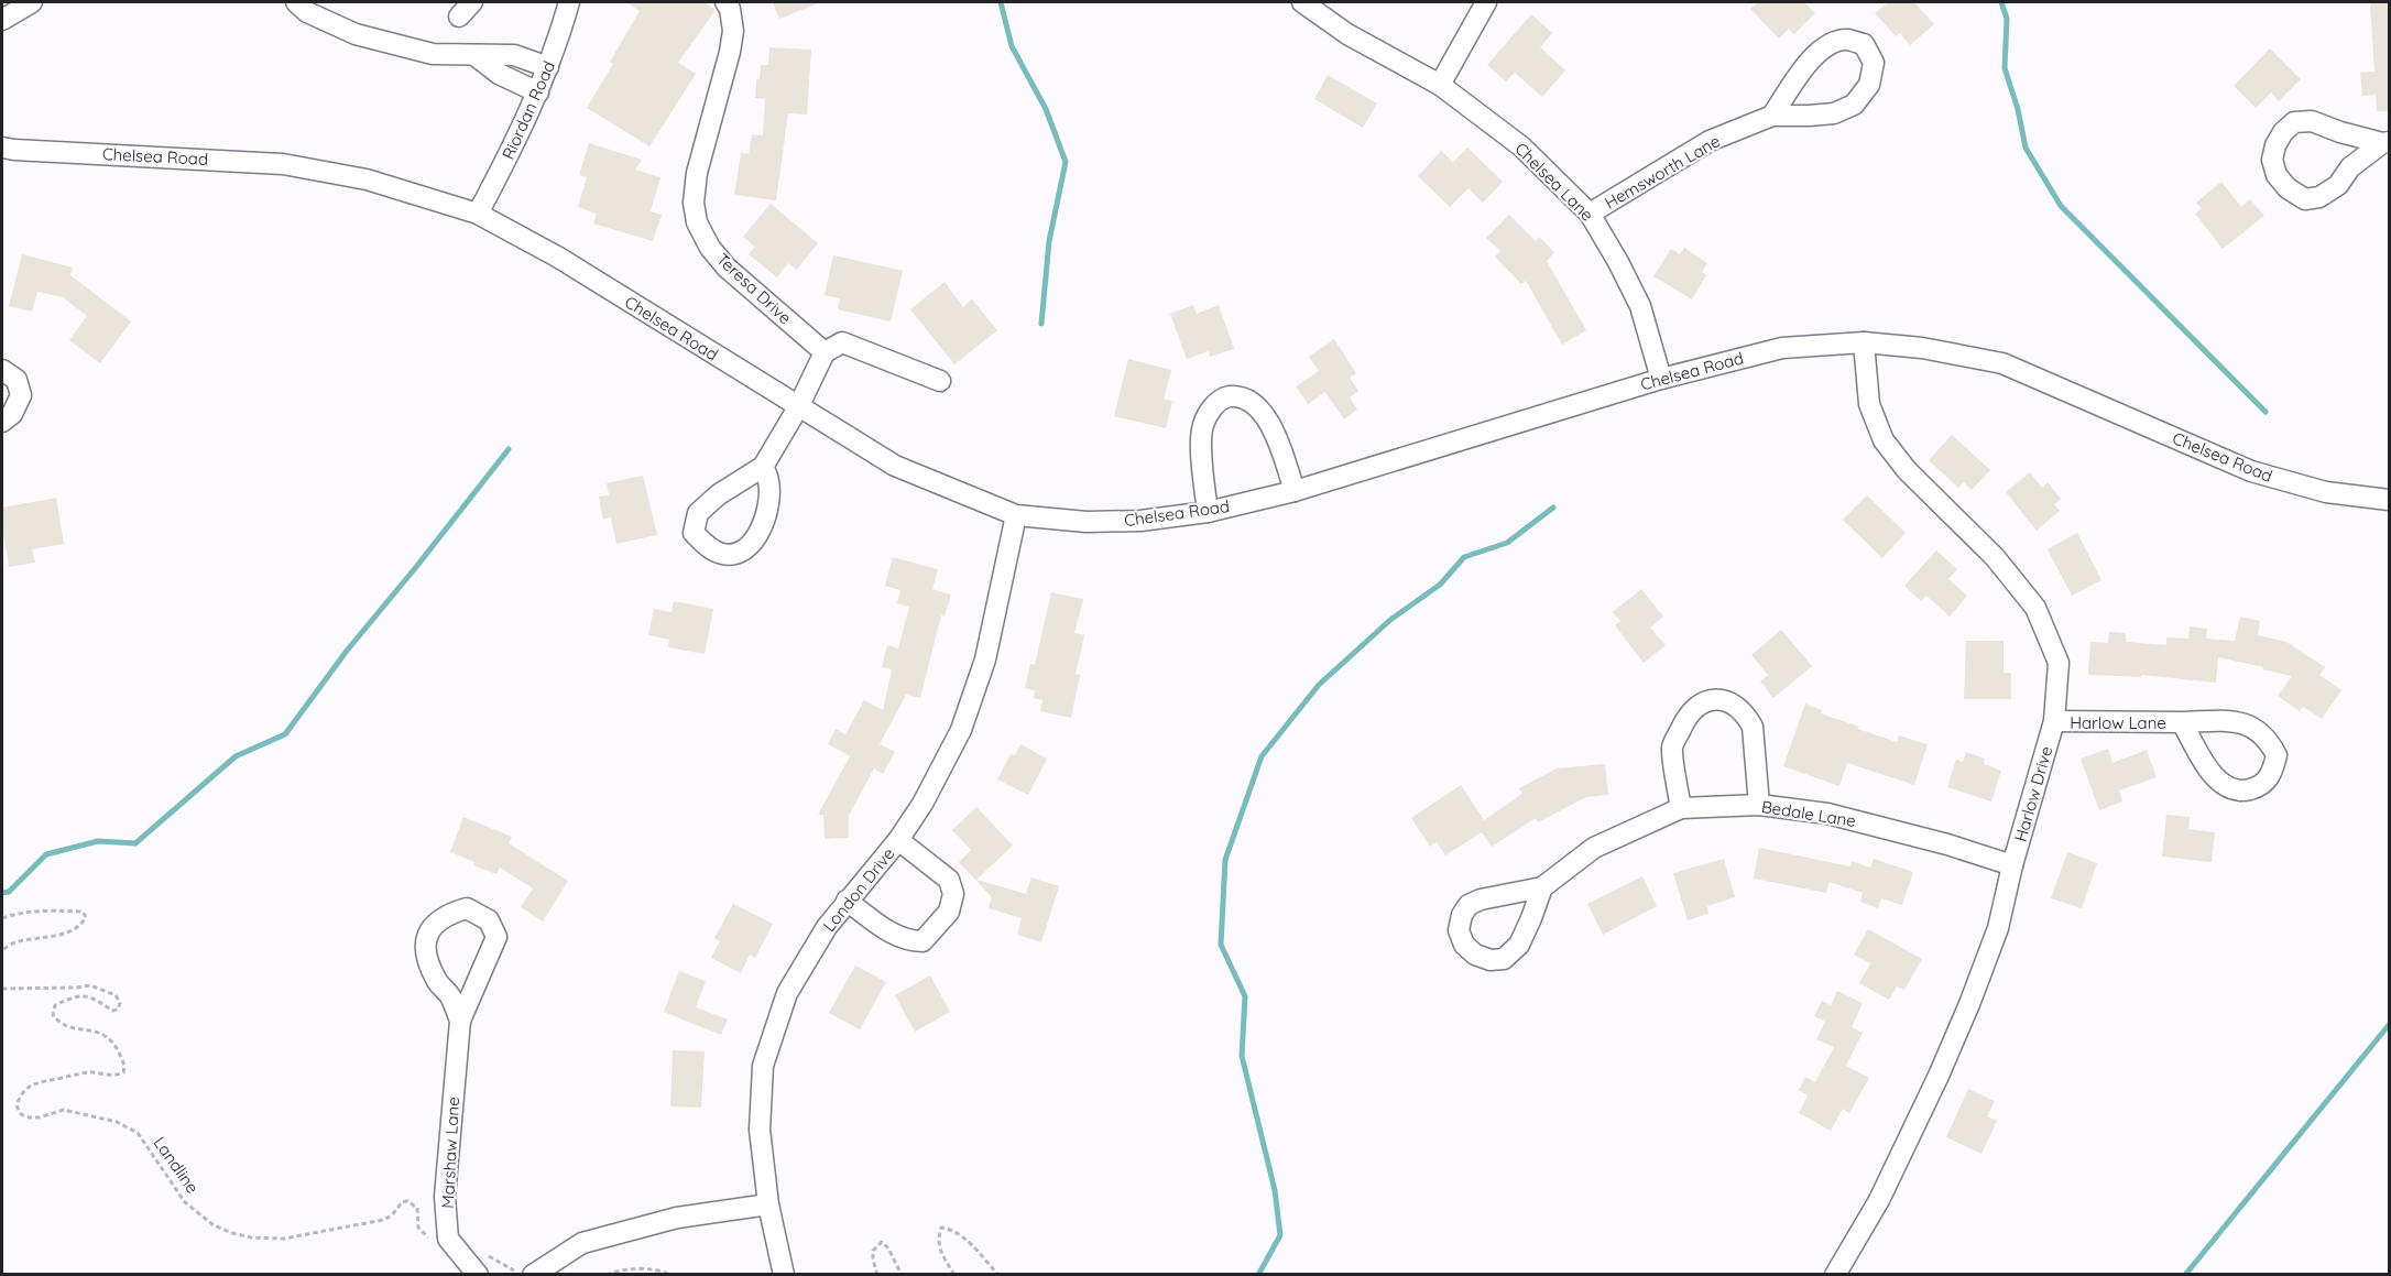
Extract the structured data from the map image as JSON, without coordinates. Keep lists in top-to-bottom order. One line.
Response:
{"streets":{"street":["Riordan Road","Chelsea Road","Hemsworth Lane","Chelsea Lane","Teresa Drive","Harlow Lane","Harlow Drive","Bedale Lane","London Drive","Marshaw Lane"],"path":["Landline"]},"crossings":[["Riordan Road","Chelsea Road"],["Chelsea Road","Chelsea Lane"],["Chelsea Road","Harlow Drive"],["Chelsea Road","London Drive"],["Hemsworth Lane","Chelsea Lane"],["Harlow Lane","Harlow Drive"],["Harlow Drive","Bedale Lane"]]}
